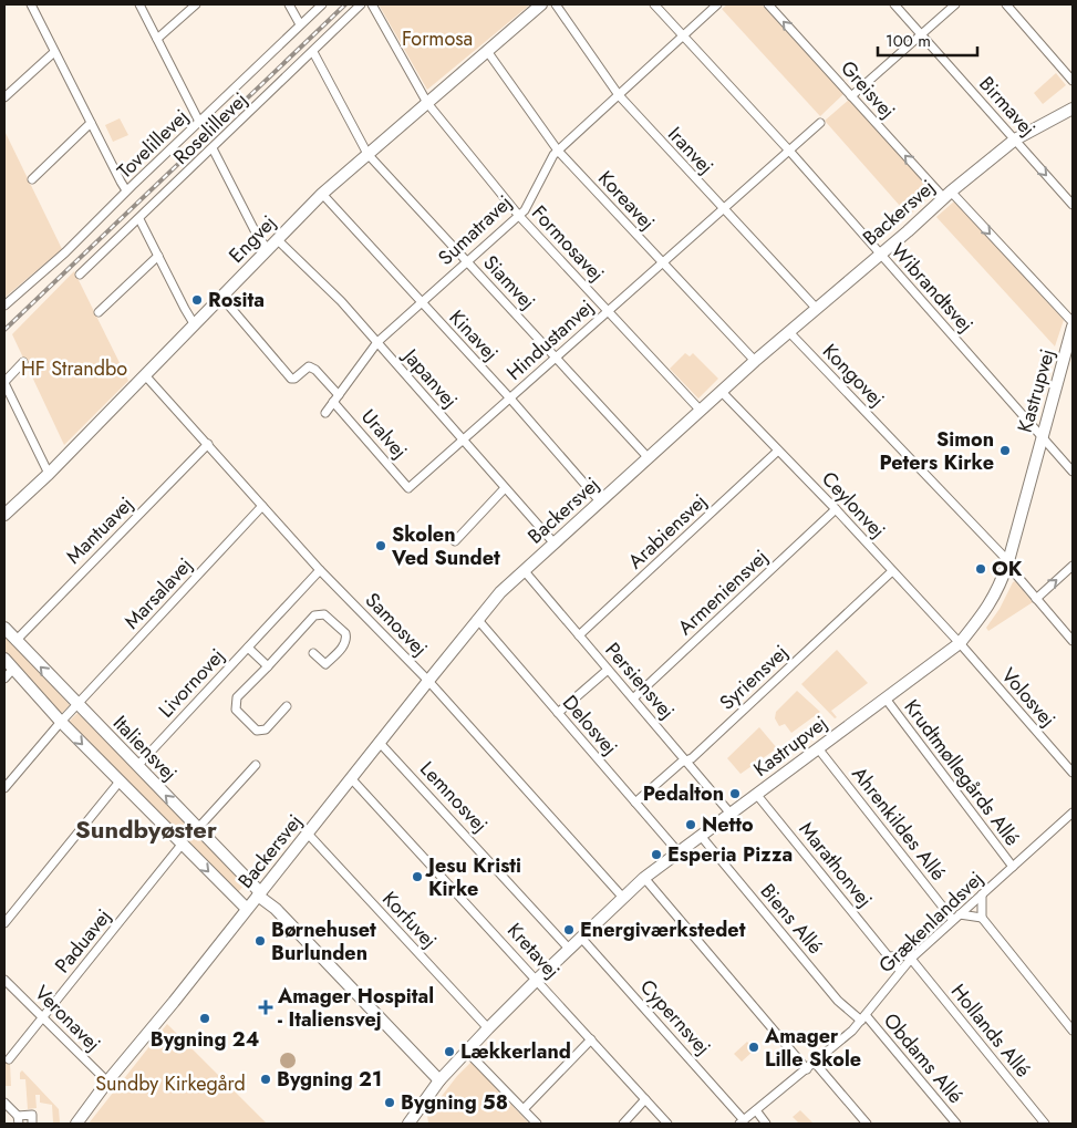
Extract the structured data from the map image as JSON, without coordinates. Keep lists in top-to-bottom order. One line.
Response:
{"streets":{"street":["Greisvej","Birmavej","Roselillevej","Tovelillevej","Iranvej","Koreavej","Backersvej","Sumatravej","Engvej","Formosavej","Siamvej","Wibrandtsvej","Kinavej","Hindustanvej","Kongovej","Japanvej","Kastrupvej","Uralvej","Ceylonvej","Mantuavej","Arabiensvej","Armeniensvej","Marsalavej","Samosvej","Syriensvej","Persiensvej","Livornovej","Volosvej","Delosvej","Italiensvej","Krudtmøllegårds Allé","Lemnosvej","Ahrenkildes Allé","Marathonvej","Biens Allé","Korfuvej","Grækenlandsvej","Paduavej","Kretavej","Cypernsvej","Veronavej","Hollands Allé","Obdams Allé"]},"crossings":[["Greisvej","Backersvej"],["Greisvej","Kastrupvej"],["Birmavej","Backersvej"],["Roselillevej","Siamvej"],["Iranvej","Backersvej"],["Iranvej","Sumatravej"],["Iranvej","Hindustanvej"],["Koreavej","Backersvej"],["Koreavej","Sumatravej"],["Koreavej","Engvej"],["Koreavej","Hindustanvej"],["Backersvej","Formosavej"],["Backersvej","Siamvej"],["Backersvej","Wibrandtsvej"],["Backersvej","Kinavej"],["Backersvej","Kongovej"],["Backersvej","Japanvej"],["Backersvej","Ceylonvej"],["Backersvej","Samosvej"],["Backersvej","Persiensvej"],["Backersvej","Delosvej"],["Backersvej","Italiensvej"],["Backersvej","Lemnosvej"],["Backersvej","Korfuvej"],["Backersvej","Kretavej"],["Backersvej","Veronavej"],["Sumatravej","Formosavej"],["Sumatravej","Siamvej"],["Sumatravej","Wibrandtsvej"],["Sumatravej","Kinavej"],["Sumatravej","Japanvej"],["Sumatravej","Uralvej"],["Engvej","Formosavej"],["Engvej","Siamvej"],["Engvej","Kinavej"],["Engvej","Japanvej"],["Engvej","Samosvej"],["Formosavej","Hindustanvej"],["Siamvej","Hindustanvej"],["Wibrandtsvej","Hindustanvej"],["Wibrandtsvej","Kastrupvej"],["Kinavej","Hindustanvej"],["Hindustanvej","Japanvej"],["Hindustanvej","Uralvej"],["Kongovej","Kastrupvej"],["Kastrupvej","Ceylonvej"],["Kastrupvej","Samosvej"],["Kastrupvej","Persiensvej"],["Kastrupvej","Volosvej"],["Kastrupvej","Delosvej"],["Kastrupvej","Italiensvej"],["Kastrupvej","Krudtmøllegårds Allé"],["Kastrupvej","Lemnosvej"],["Kastrupvej","Ahrenkildes Allé"],["Kastrupvej","Marathonvej"],["Kastrupvej","Biens Allé"],["Kastrupvej","Korfuvej"],["Kastrupvej","Kretavej"],["Kastrupvej","Cypernsvej"],["Ceylonvej","Arabiensvej"],["Ceylonvej","Armeniensvej"],["Ceylonvej","Syriensvej"],["Ceylonvej","Volosvej"],["Mantuavej","Samosvej"],["Mantuavej","Italiensvej"],["Arabiensvej","Persiensvej"],["Armeniensvej","Persiensvej"],["Marsalavej","Samosvej"],["Marsalavej","Italiensvej"],["Samosvej","Livornovej"],["Syriensvej","Persiensvej"],["Syriensvej","Delosvej"],["Livornovej","Italiensvej"],["Krudtmøllegårds Allé","Grækenlandsvej"],["Ahrenkildes Allé","Grækenlandsvej"],["Marathonvej","Grækenlandsvej"],["Biens Allé","Grækenlandsvej"],["Biens Allé","Obdams Allé"],["Grækenlandsvej","Cypernsvej"],["Grækenlandsvej","Hollands Allé"],["Grækenlandsvej","Obdams Allé"],["Paduavej","Veronavej"]],"districts":["Sundbyøster"],"parks":["Formosa","HF Strandbo","Sundby Kirkegård"],"places":{"other":["Rosita","Simon Peters Kirke","Skolen Ved Sundet","OK","Pedalton","Netto","Esperia Pizza","Jesu Kristi Kirke","Energiværkstedet","Børnehuset Burlunden","Bygning 24","Amager Lille Skole","Lækkerland","Bygning 21","Bygning 58"],"health":["Amager Hospital - Italiensvej"]},"scale_bar":"100 m"}
